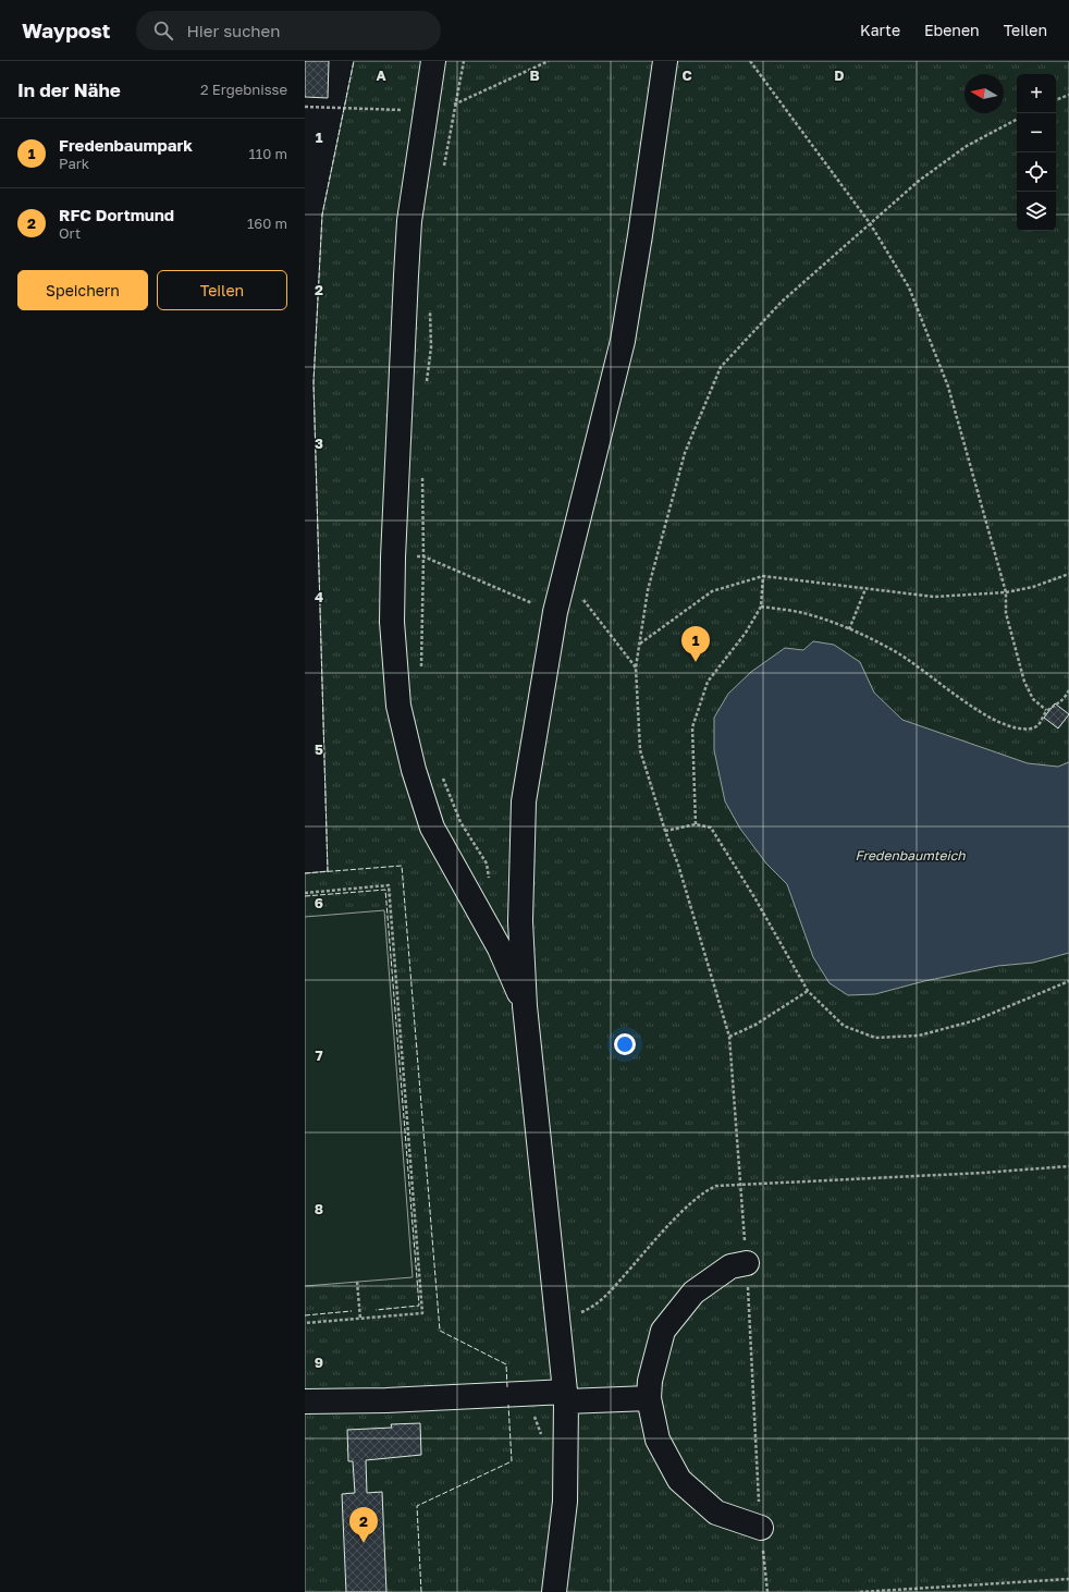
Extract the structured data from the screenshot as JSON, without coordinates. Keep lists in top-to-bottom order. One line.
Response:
{"water":["Fredenbaumteich"],"north":"left","page":{"header":"Waypost","search":"Hier suchen","nav":["Karte","Ebenen","Teilen"],"heading":["In der Nähe","2 Ergebnisse"],"map_buttons":["+","−"],"list":[{"mark":"1","name":"Fredenbaumpark","note":"Park","value":"110 m"},{"mark":"2","name":"RFC Dortmund","note":"Ort","value":"160 m"}],"buttons":["Speichern","Teilen"],"pins":["1","2"]},"grid":{"columns":["A","B","C","D"],"rows":["1","2","3","4","5","6","7","8","9"]}}
